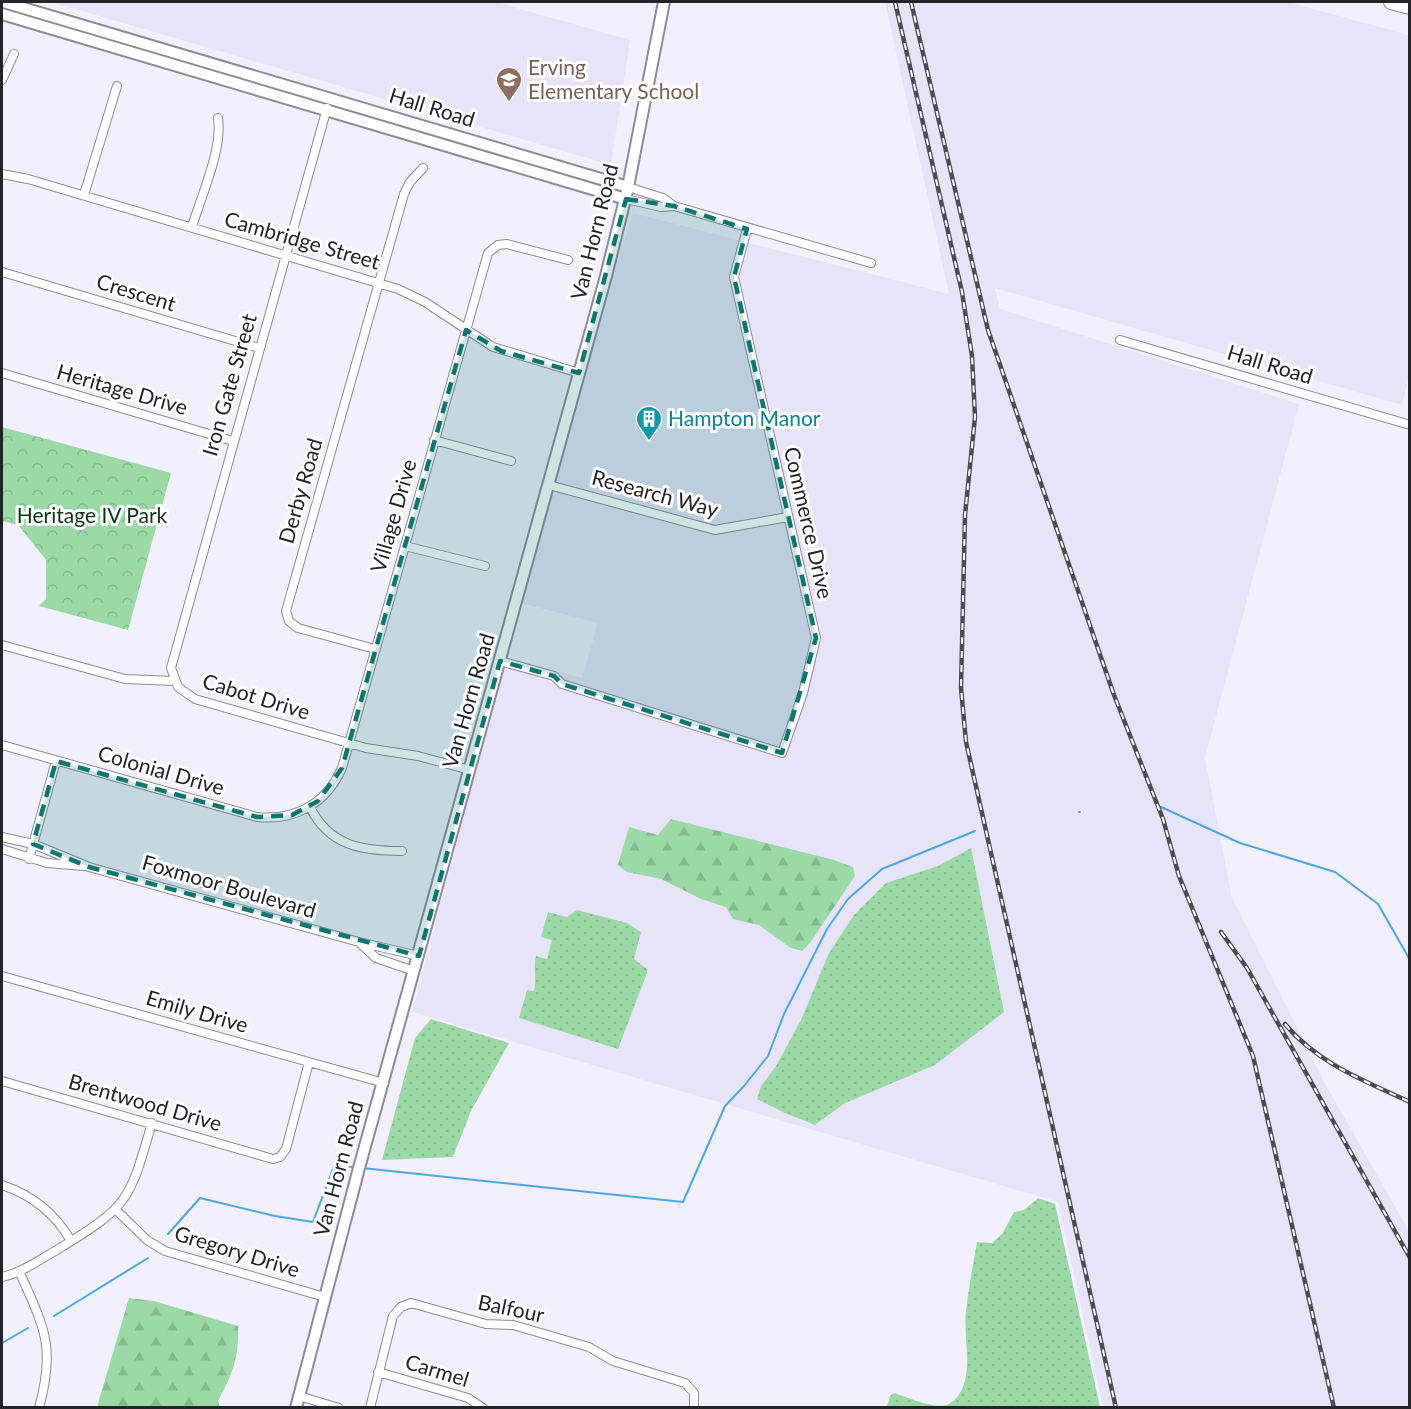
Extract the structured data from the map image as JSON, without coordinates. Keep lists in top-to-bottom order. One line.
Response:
{"streets":{"main road":["Hall Road","Van Horn Road"],"street":["Cambridge Street","Crescent","Iron Gate Street","Heritage Drive","Derby Road","Research Way","Village Drive","Commerce Drive","Cabot Drive","Colonial Drive","Foxmoor Boulevard","Emily Drive","Brentwood Drive","Gregory Drive","Balfour","Carmel"]},"crossings":[["Hall Road","Van Horn Road"],["Hall Road","Iron Gate Street"],["Hall Road","Commerce Drive"],["Van Horn Road","Cambridge Street"],["Van Horn Road","Research Way"],["Van Horn Road","Commerce Drive"],["Van Horn Road","Cabot Drive"],["Van Horn Road","Foxmoor Boulevard"],["Van Horn Road","Emily Drive"],["Van Horn Road","Gregory Drive"],["Cambridge Street","Iron Gate Street"],["Cambridge Street","Derby Road"],["Cambridge Street","Village Drive"],["Crescent","Iron Gate Street"],["Iron Gate Street","Heritage Drive"],["Iron Gate Street","Cabot Drive"],["Derby Road","Village Drive"],["Research Way","Commerce Drive"],["Village Drive","Cabot Drive"],["Village Drive","Colonial Drive"],["Emily Drive","Brentwood Drive"],["Balfour","Carmel"]],"parks":["Heritage IV Park"],"places":{"school or university":["Erving Elementary School"],"building":["Hampton Manor"]}}
